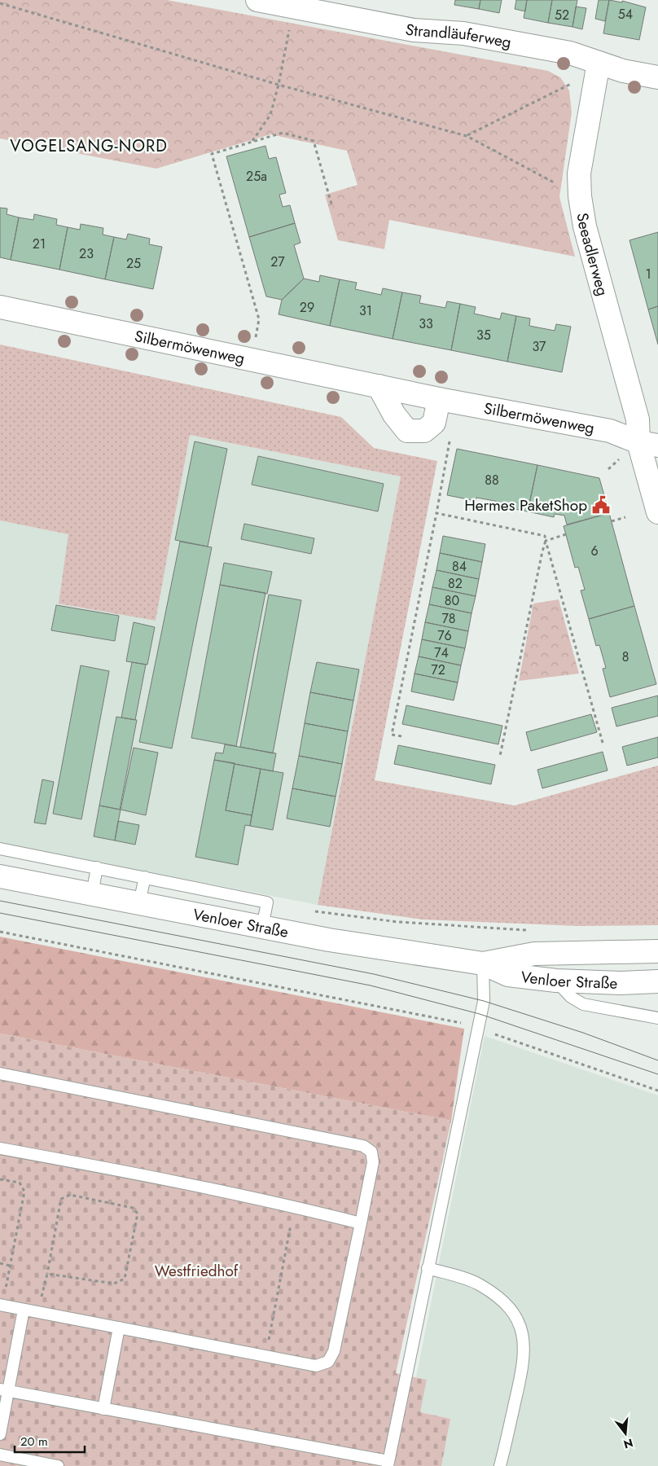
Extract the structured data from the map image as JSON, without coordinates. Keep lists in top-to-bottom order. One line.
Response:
{"streets":{"street":["Strandläuferweg","Seeadlerweg","Silbermöwenweg","Venloer Straße"]},"crossings":[["Strandläuferweg","Seeadlerweg"],["Seeadlerweg","Silbermöwenweg"]],"districts":["VOGELSANG-NORD"],"parks":["Westfriedhof"],"places":{"public building":["Hermes PaketShop"]},"house_numbers":["54","52","25a","21","23","27","25","1","29","31","33","35","37","88","6","84","82","80","78","76","74","8","72"],"scale_bar":"20 m","north":"bottom"}
